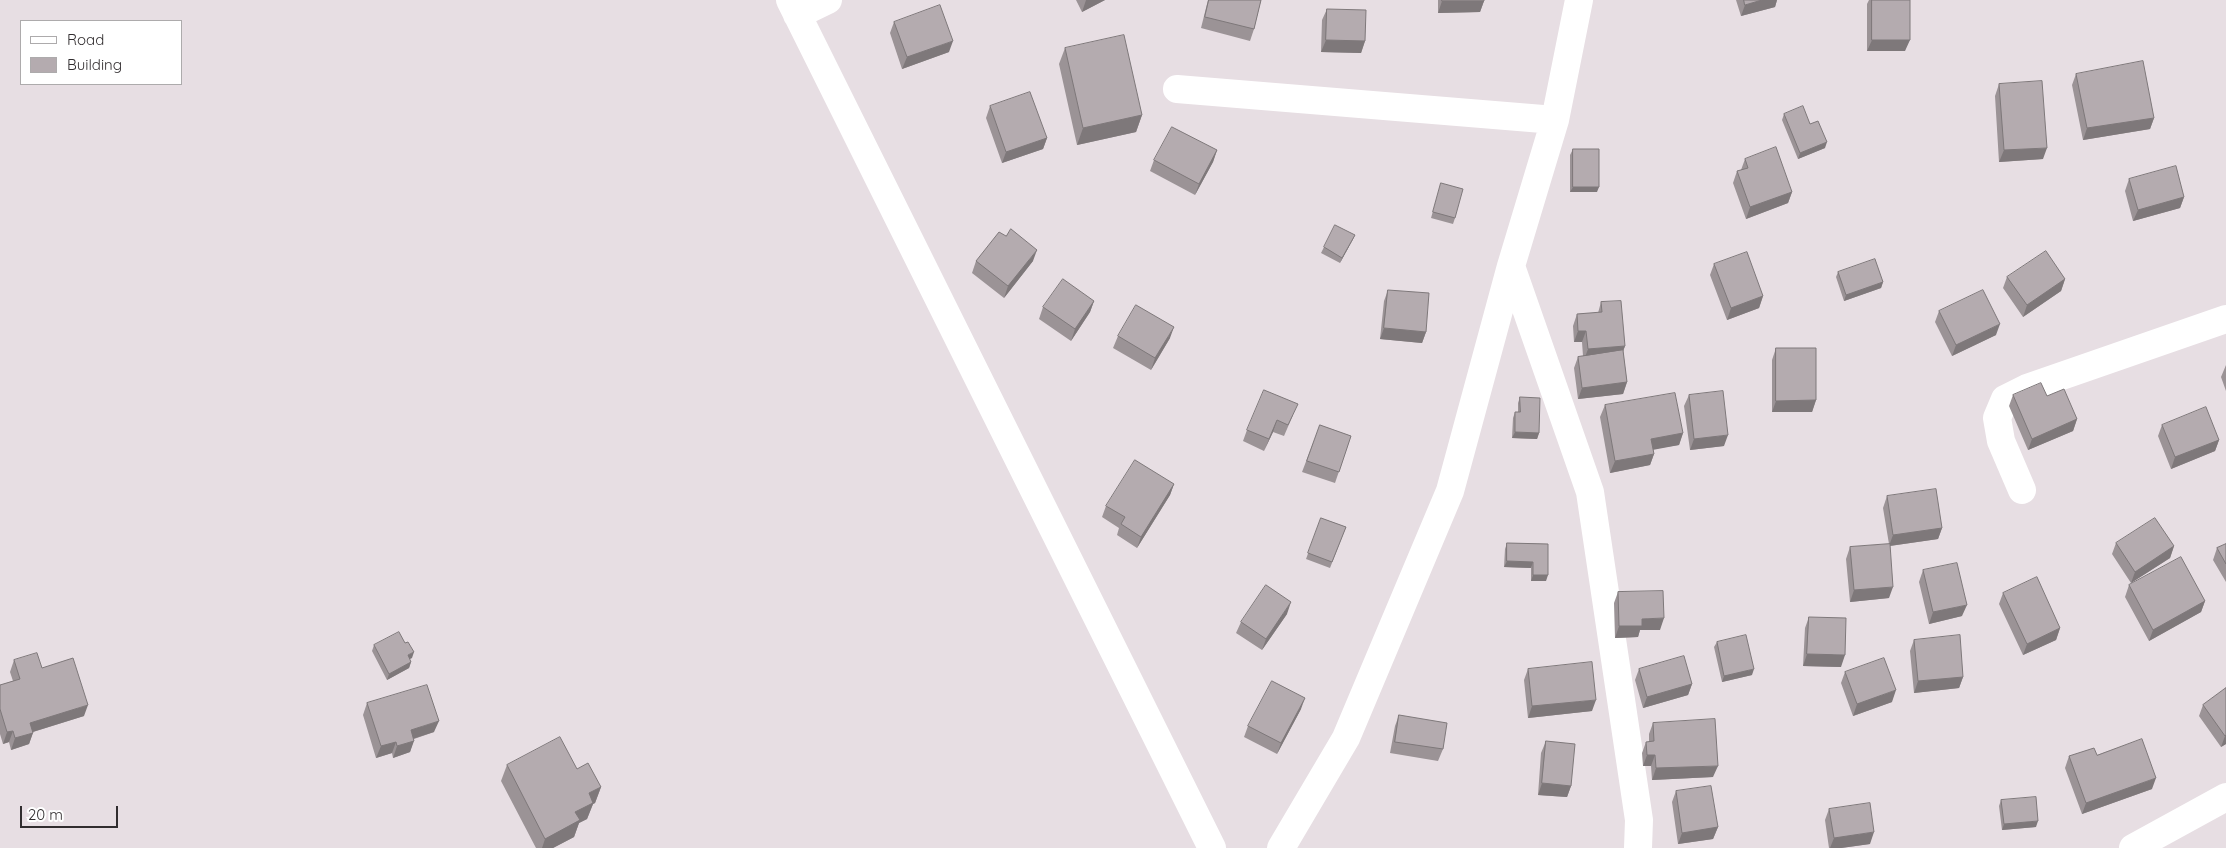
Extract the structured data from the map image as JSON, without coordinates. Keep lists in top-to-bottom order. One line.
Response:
{"legend":["Road","Building"],"scale_bar":"20 m"}
